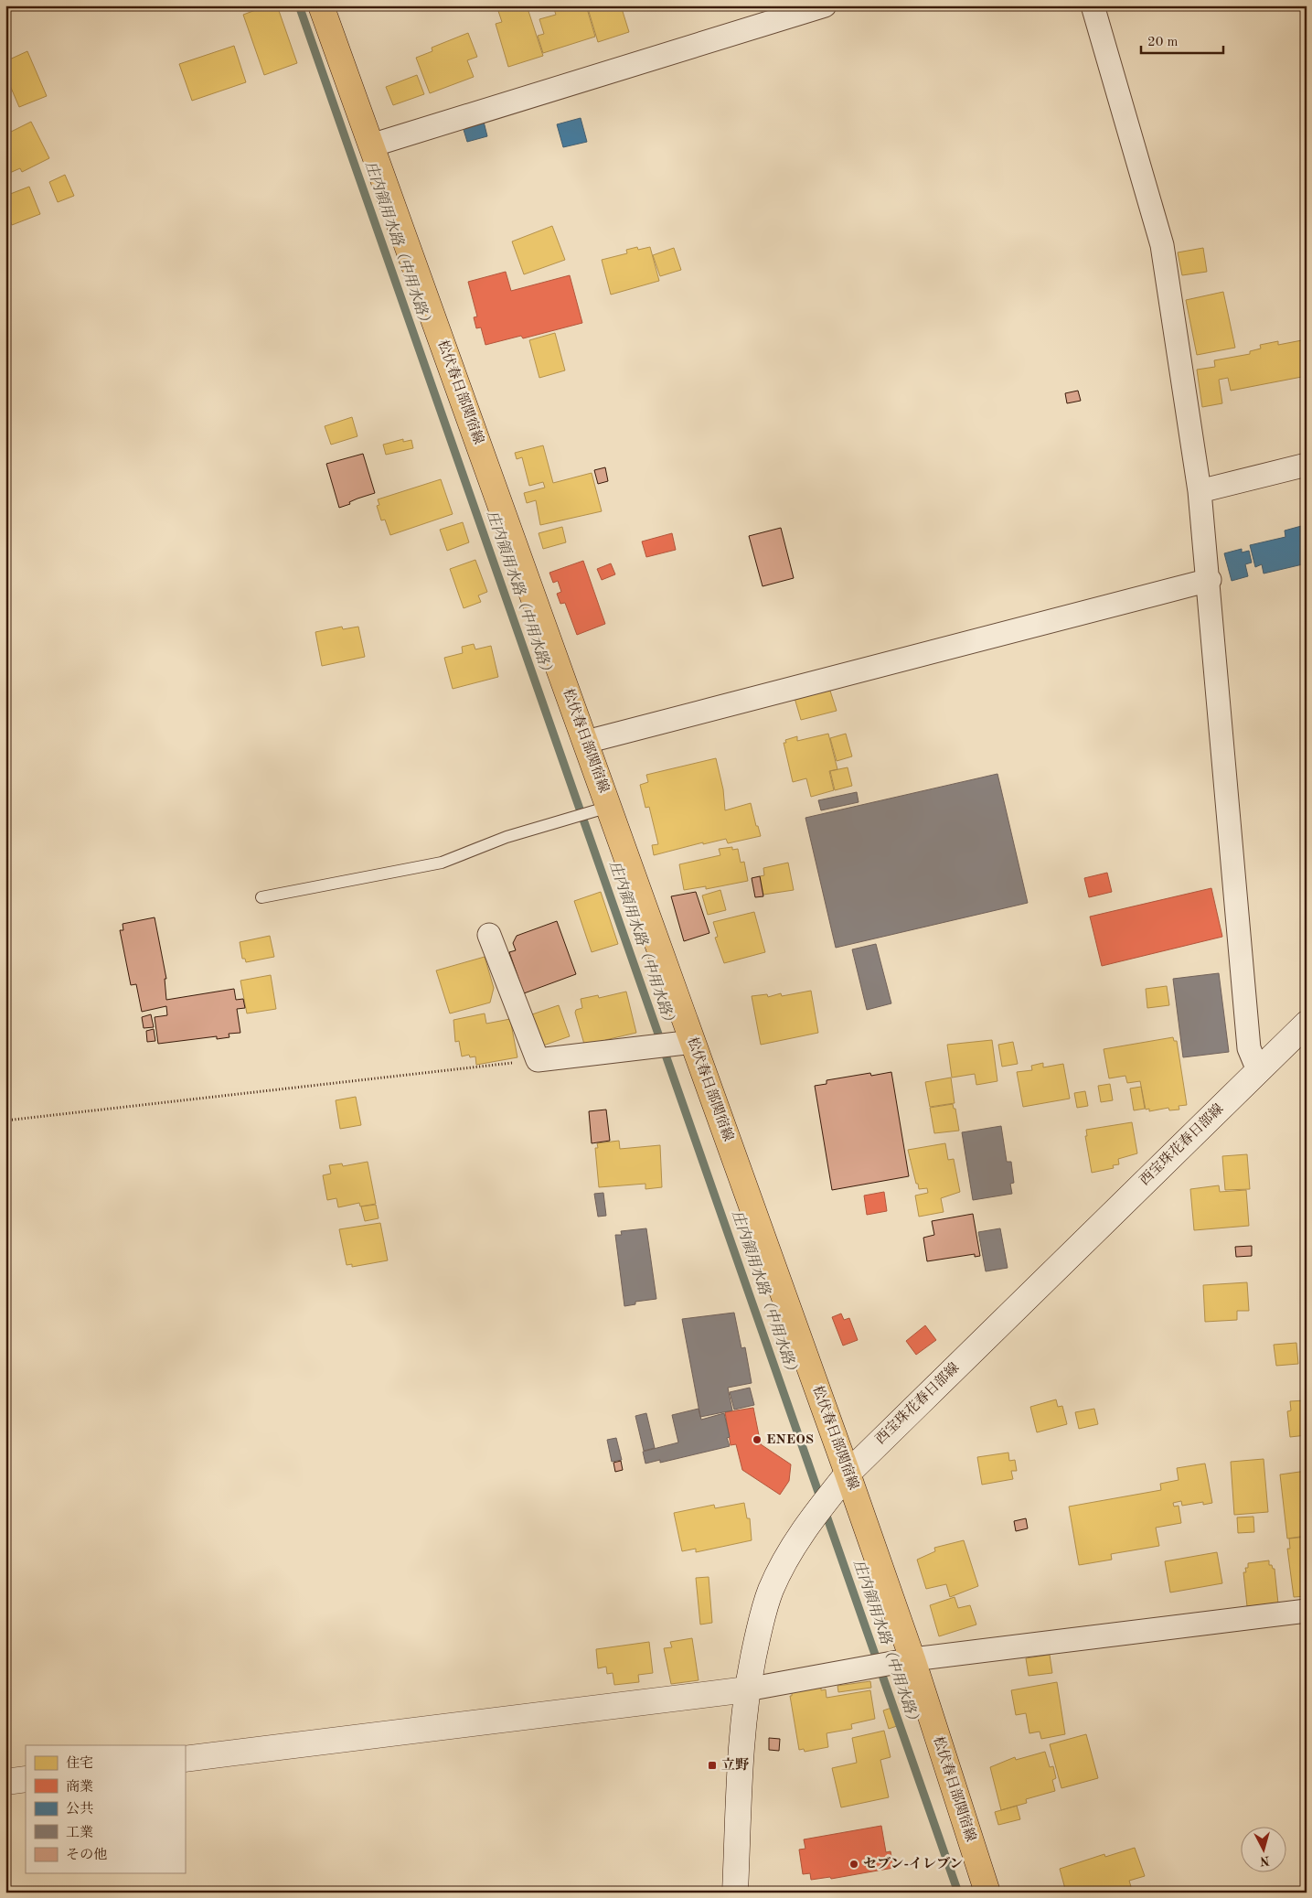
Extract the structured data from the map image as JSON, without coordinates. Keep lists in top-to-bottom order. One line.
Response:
{"streets":{"main road":["松伏春日部関宿線","西宝珠花春日部線"]},"crossings":[["松伏春日部関宿線","西宝珠花春日部線"]],"water":["庄内領用水路（中用水路）"],"places":{"other":["ENEOS","セブン-イレブン"],"transit":["立野"]},"legend":["住宅","商業","公共","工業","その他"],"scale_bar":"20 m","north":"bottom"}
